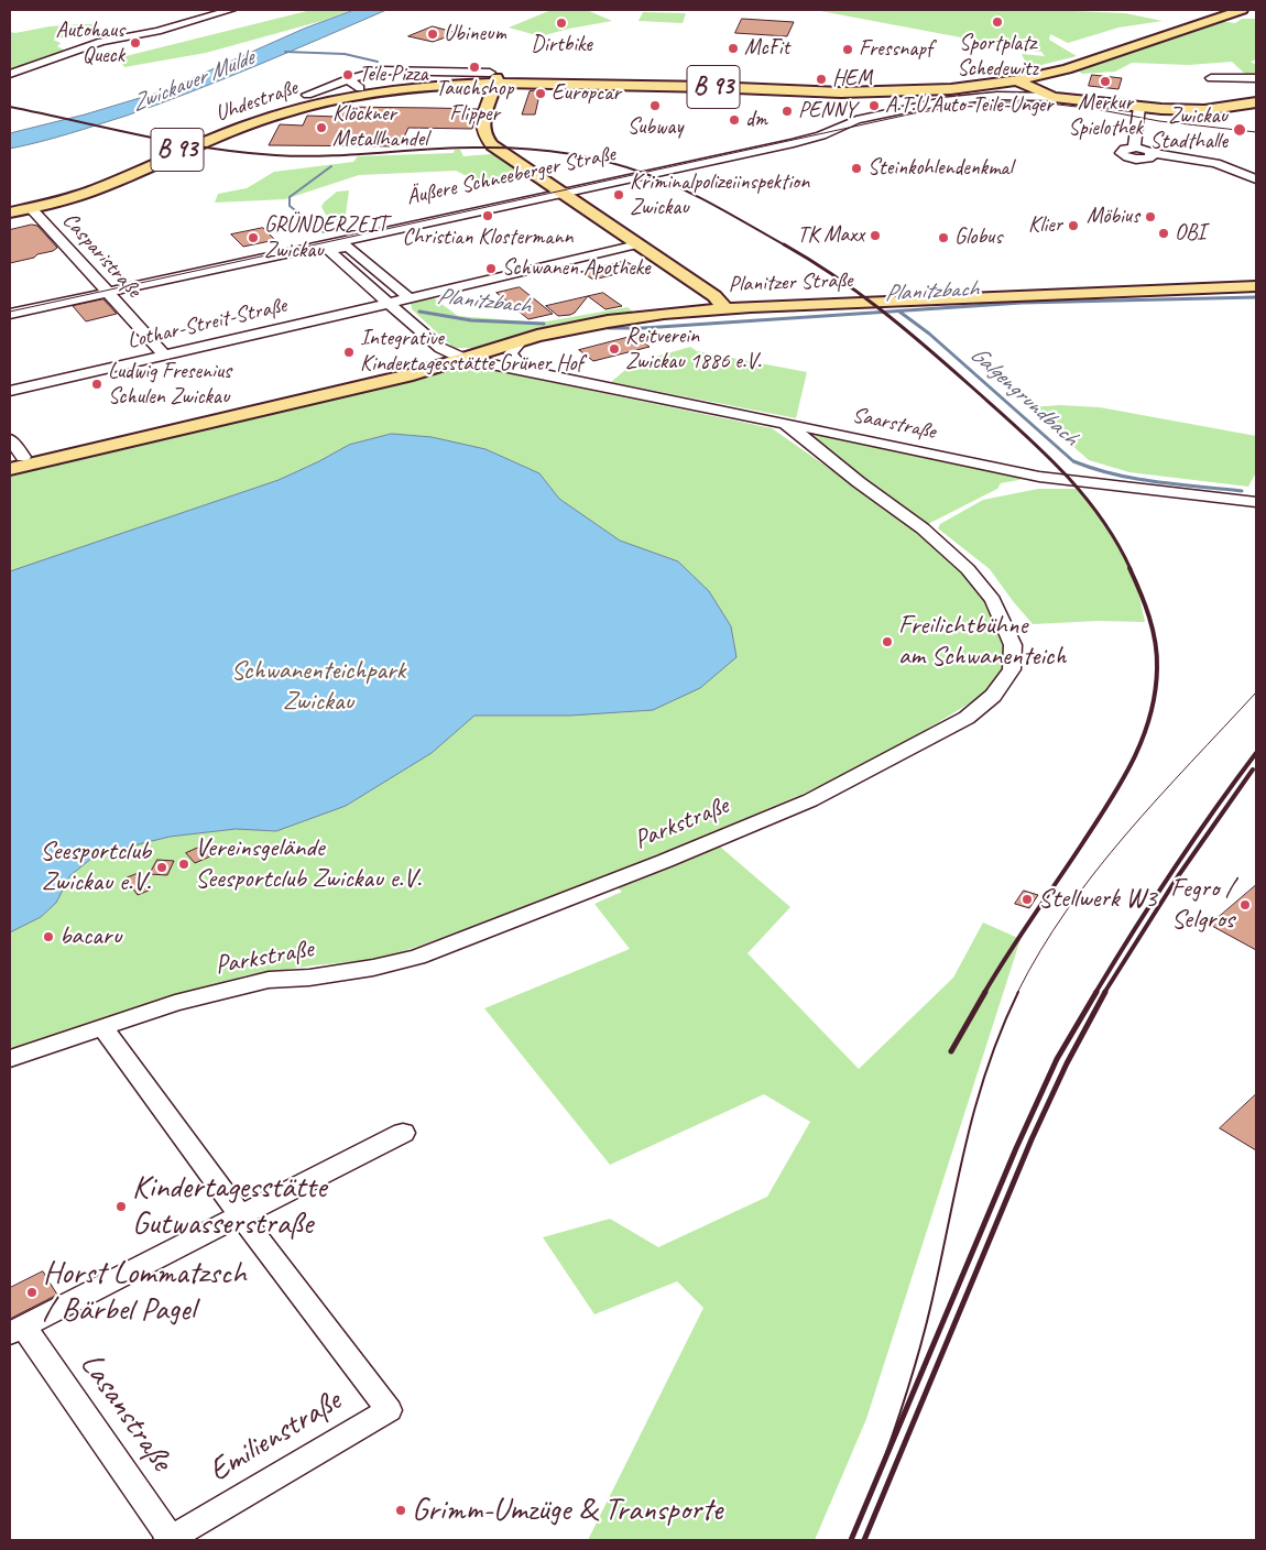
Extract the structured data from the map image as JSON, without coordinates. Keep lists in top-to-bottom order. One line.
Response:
{"streets":{"main road":["B 93","Uhdestraße","Äußere Schneeberger Straße","Planitzer Straße"],"street":["Casparistraße","Lothar-Streit-Straße","Saarstraße","Parkstraße","Lasanstraße","Emilienstraße"]},"crossings":[["B 93","Uhdestraße"],["B 93","Äußere Schneeberger Straße"],["Uhdestraße","Casparistraße"],["Äußere Schneeberger Straße","Casparistraße"],["Äußere Schneeberger Straße","Saarstraße"],["Casparistraße","Lothar-Streit-Straße"],["Planitzer Straße","Saarstraße"],["Lothar-Streit-Straße","Saarstraße"],["Saarstraße","Parkstraße"],["Lasanstraße","Emilienstraße"]],"water":["Zwickauer Mulde","Planitzbach","Galgengrundbach"],"parks":["Schwanenteichpark Zwickau"],"places":["Sportplatz Schedewitz","Dirtbike","Ubineum","Autohaus Queck","McFit","Fressnapf","Tauchshop Flipper","Tele Pizza","HEM","Merkur Spielothek","Europcar","Subway","A.T.U Auto-Teile-Unger","PENNY","dm","Klöckner Metallhandel","Zwickau Stadthalle","Steinkohlendenkmal","Kriminalpolizeiinspektion Zwickau","Christian Klostermann","Möbius","Klier","OBI","TK Maxx","GRÜNDERZEIT Zwickau","Globus","Schwanen Apotheke","Reitverein Zwickau 1886 e.V.","Integrative Kindertagesstätte Grüner Hof","Ludwig Fresenius Schulen Zwickau","Freilichtbühne am Schwanenteich","Vereinsgelände Seesportclub Zwickau e.V.","Seesportclub Zwickau e.V.","Stellwerk W3","Fegro / Selgros","bacaru","Kindertagesstätte Gutwasserstraße","Horst Lommatzsch / Bärbel Pagel","Grimm-Umzüge & Transporte"]}
